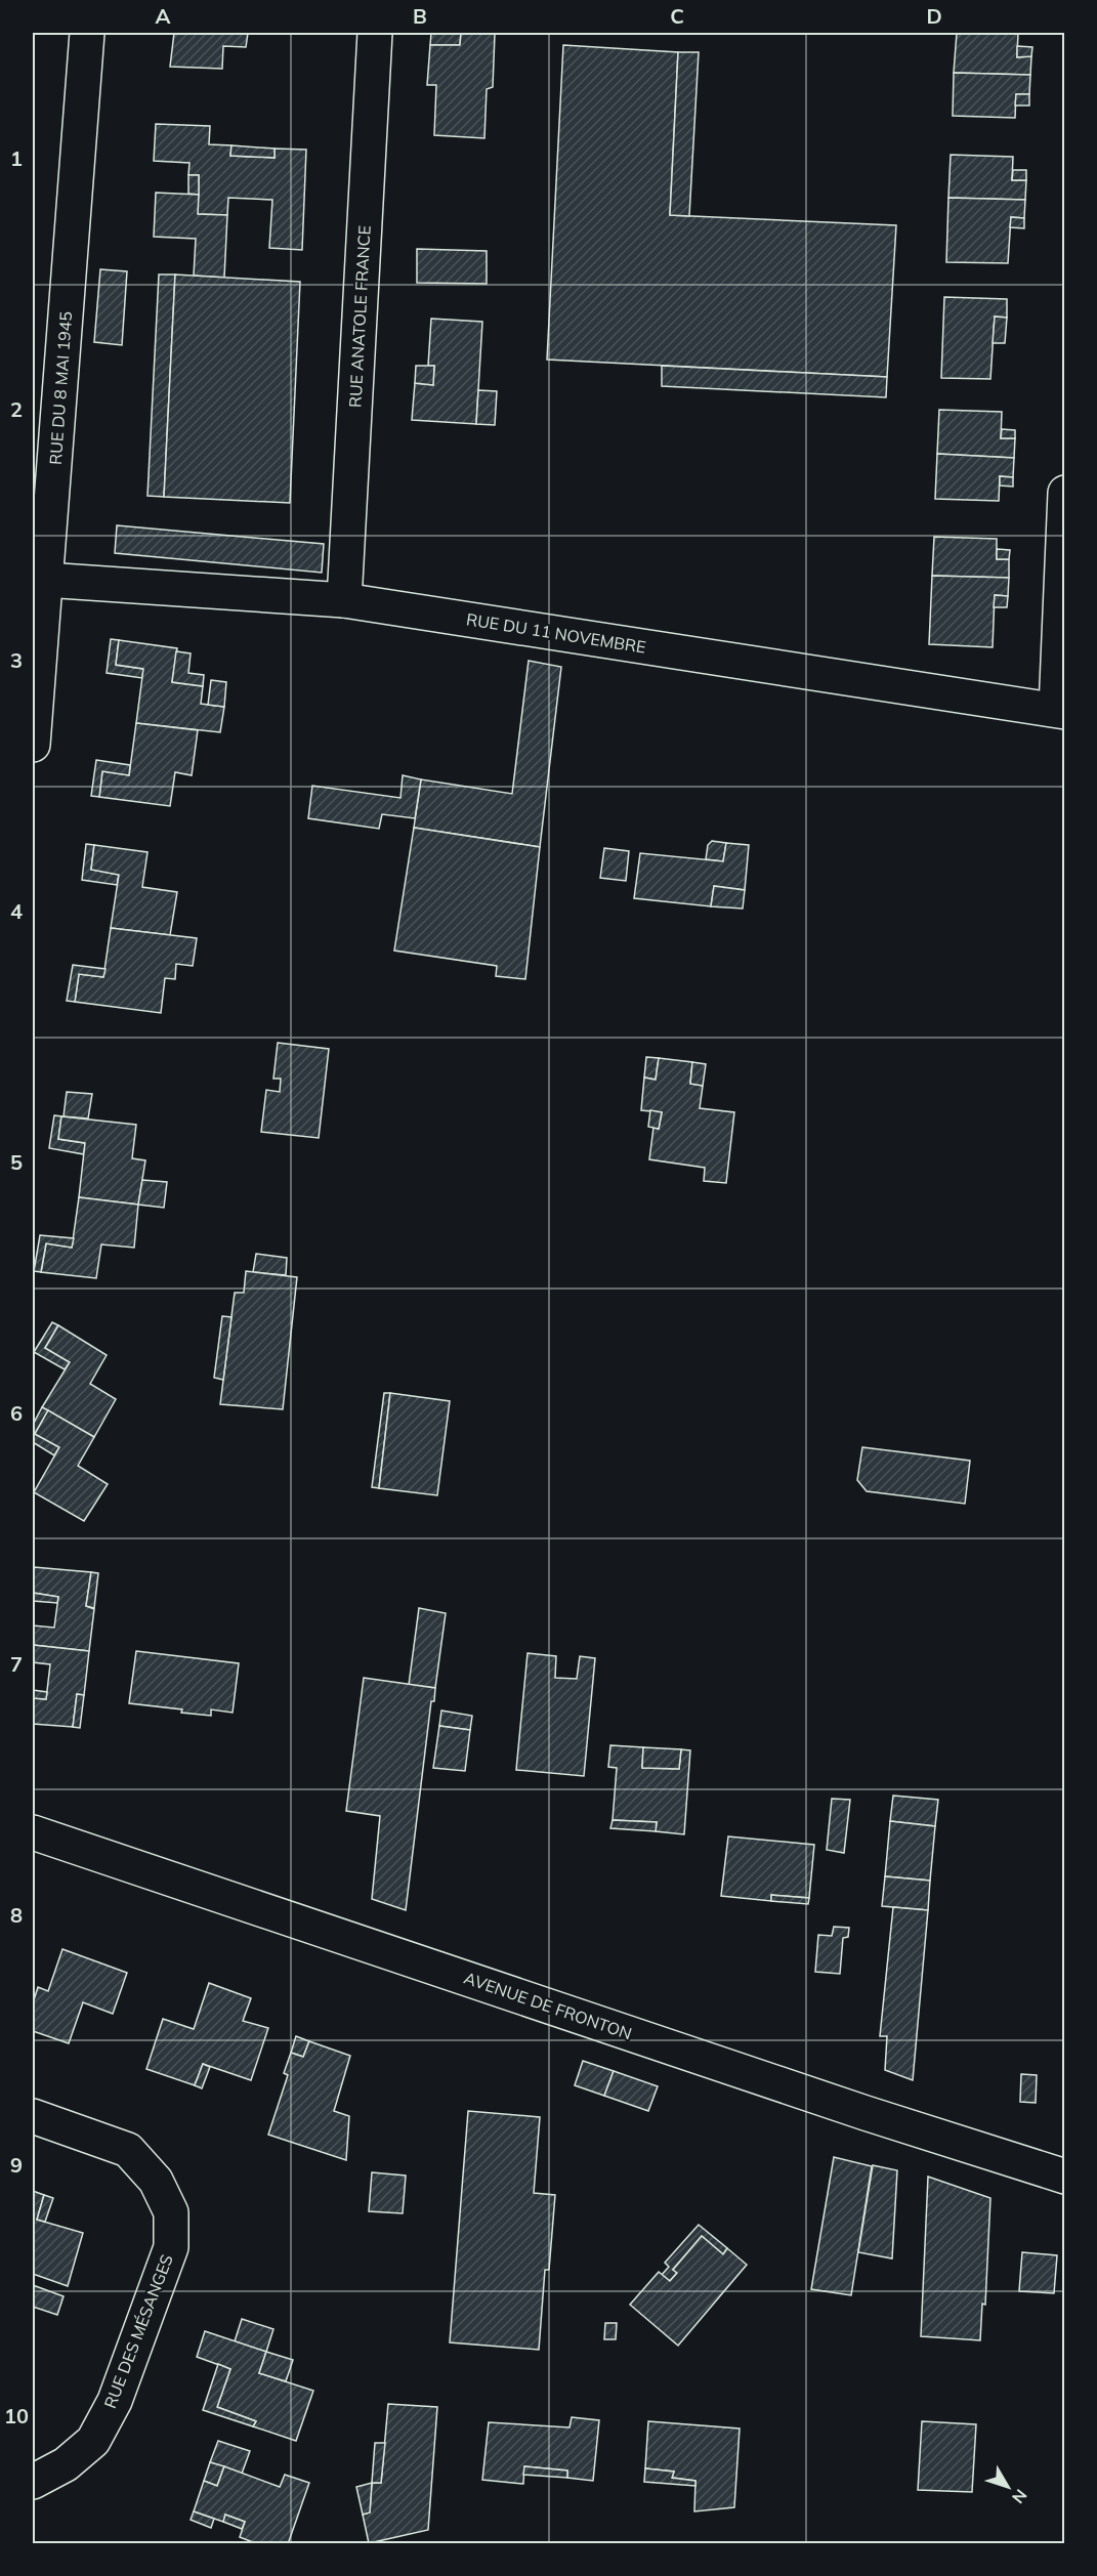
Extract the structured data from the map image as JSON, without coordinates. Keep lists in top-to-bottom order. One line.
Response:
{"streets":{"street":["RUE ANATOLE FRANCE","RUE DU 8 MAI 1945","RUE DU 11 NOVEMBRE","AVENUE DE FRONTON","RUE DES MÉSANGES"]},"crossings":[["RUE ANATOLE FRANCE","RUE DU 11 NOVEMBRE"],["RUE DU 8 MAI 1945","RUE DU 11 NOVEMBRE"]],"north":"bottom right","grid":{"columns":["A","B","C","D"],"rows":["1","2","3","4","5","6","7","8","9","10"]}}
